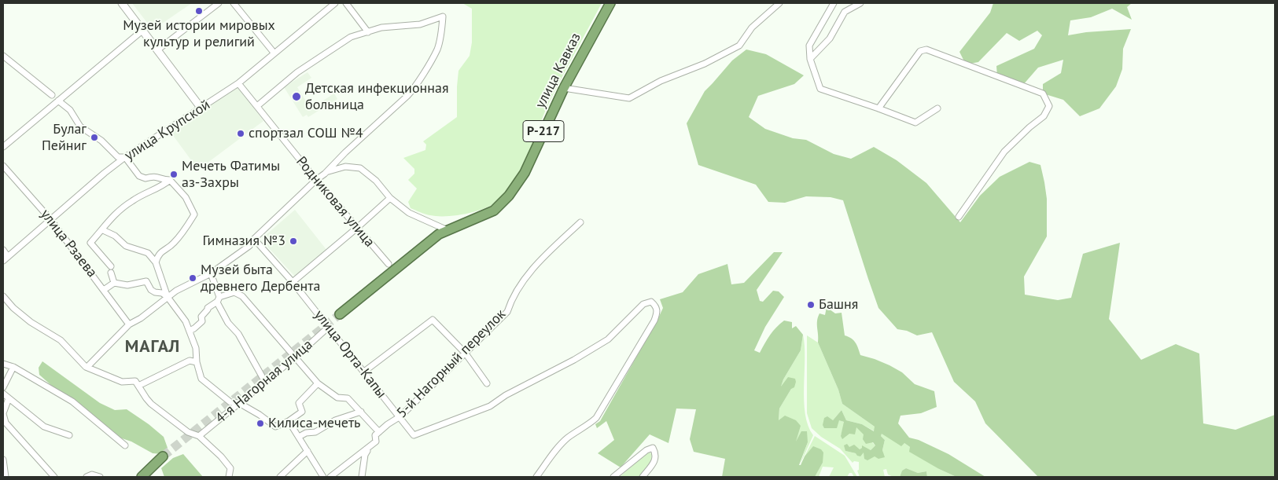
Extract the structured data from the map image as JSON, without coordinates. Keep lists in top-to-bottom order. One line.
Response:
{"streets":{"highway":["улица Кавказ","Р-217"],"street":["улица Крупской","Родниковая улица","улица Рзаева","улица Орта-Капы","5-й Нагорный переулок","4-я Нагорная улица"]},"crossings":[["улица Крупской","Родниковая улица"],["улица Крупской","улица Рзаева"],["улица Орта-Капы","5-й Нагорный переулок"],["улица Орта-Капы","4-я Нагорная улица"]],"districts":["МАГАЛ"],"places":["Музей истории мировых культур и религий","Детская инфекционная больница","спортзал СОШ №4","Булаг Пейниг","Мечеть Фатимы аз-Захры","Гимназия №3","Музей быта древнего Дербента","Башня","Килиса-мечеть"]}
